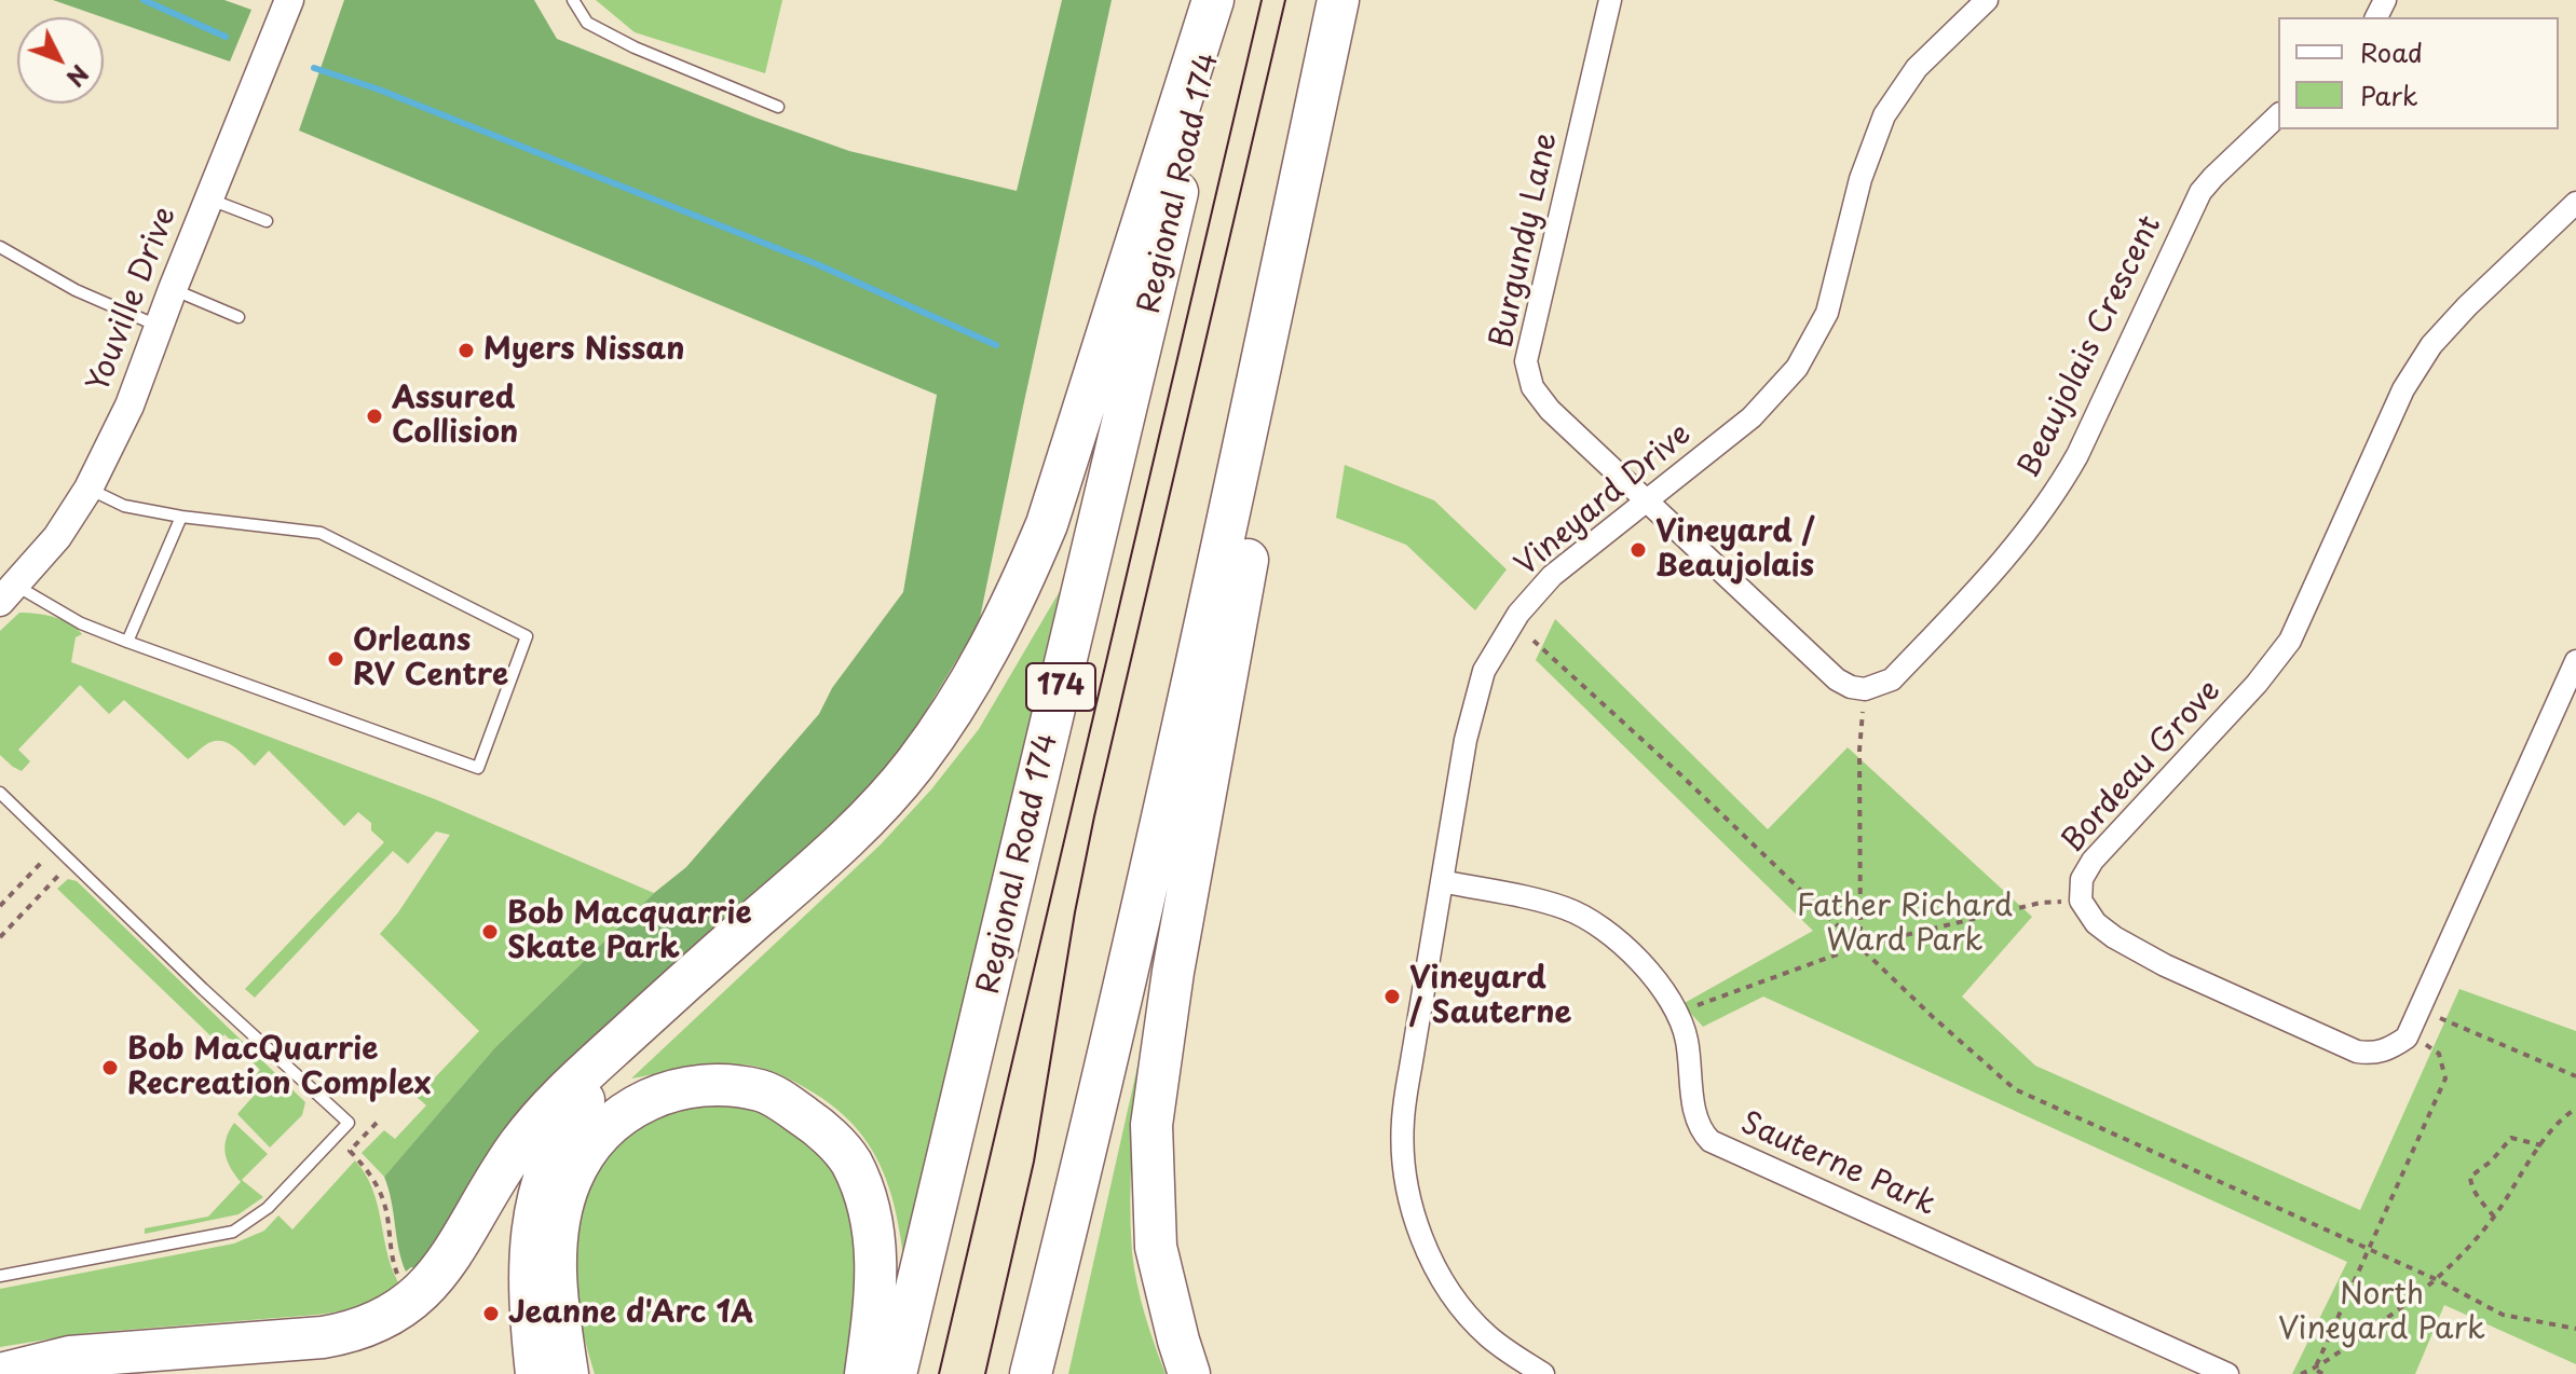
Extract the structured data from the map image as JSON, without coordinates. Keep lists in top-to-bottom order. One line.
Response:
{"streets":{"highway":["Regional Road 174","174"],"street":["Burgundy Lane","Youville Drive","Beaujolais Crescent","Vineyard Drive","Bordeau Grove","Sauterne Park"]},"crossings":[["Burgundy Lane","Vineyard Drive"],["Vineyard Drive","Sauterne Park"]],"parks":["Father Richard Ward Park","North Vineyard Park"],"places":["Myers Nissan","Assured Collision","Vineyard / Beaujolais","Orleans RV Centre","Bob Macquarrie Skate Park","Vineyard / Sauterne","Bob MacQuarrie Recreation Complex","Jeanne d'Arc 1A"],"legend":["Road","Park"],"north":"bottom right"}
